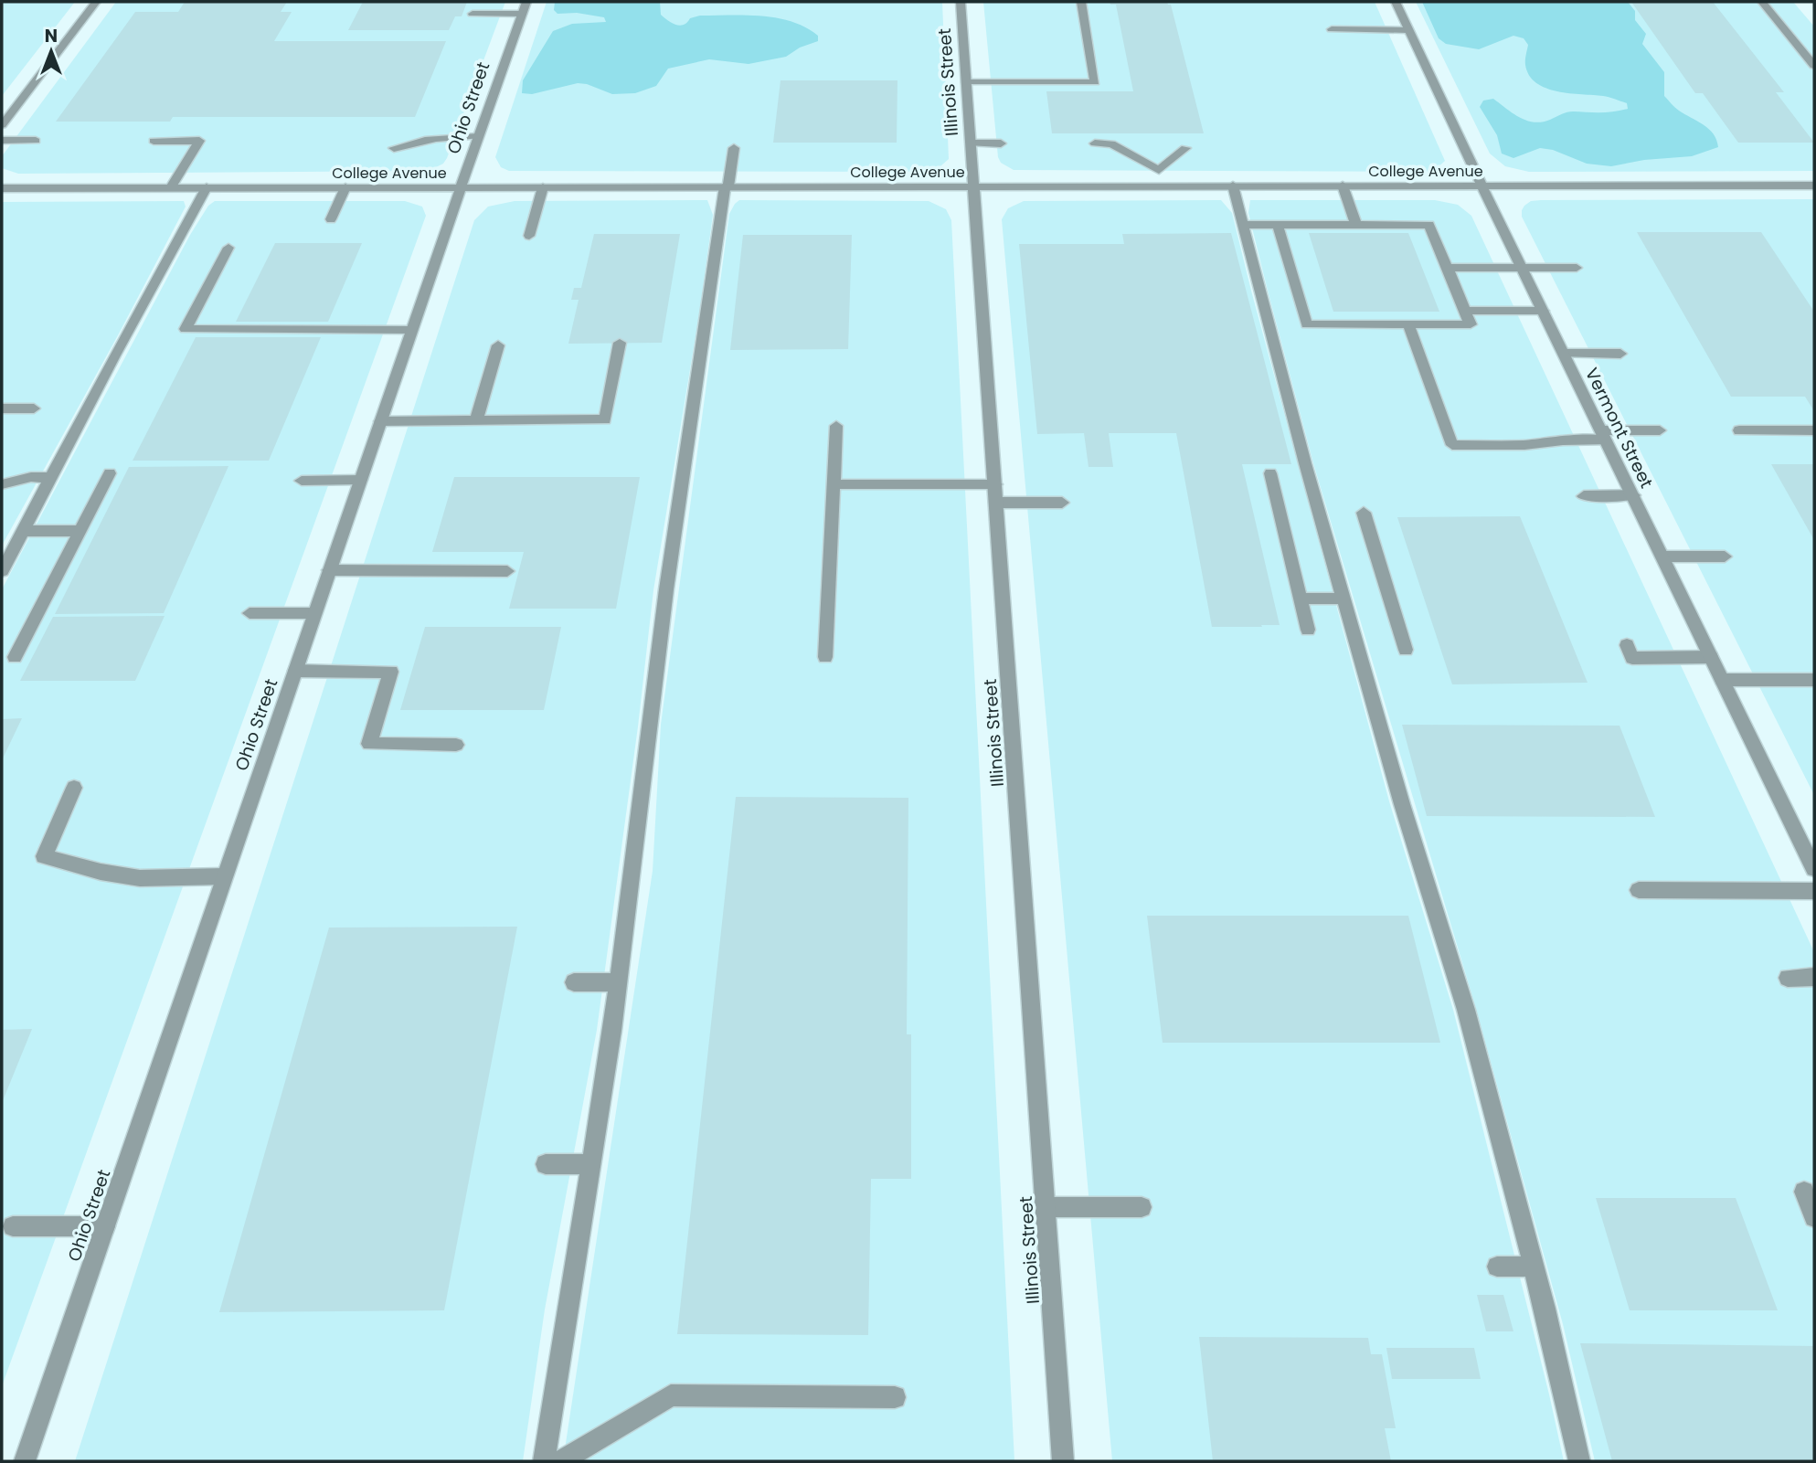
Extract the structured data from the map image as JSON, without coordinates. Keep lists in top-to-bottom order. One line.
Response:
{"streets":{"street":["Illinois Street","Ohio Street","College Avenue","Vermont Street"]},"crossings":[["Illinois Street","College Avenue"],["Ohio Street","College Avenue"],["College Avenue","Vermont Street"]],"north":"top"}
